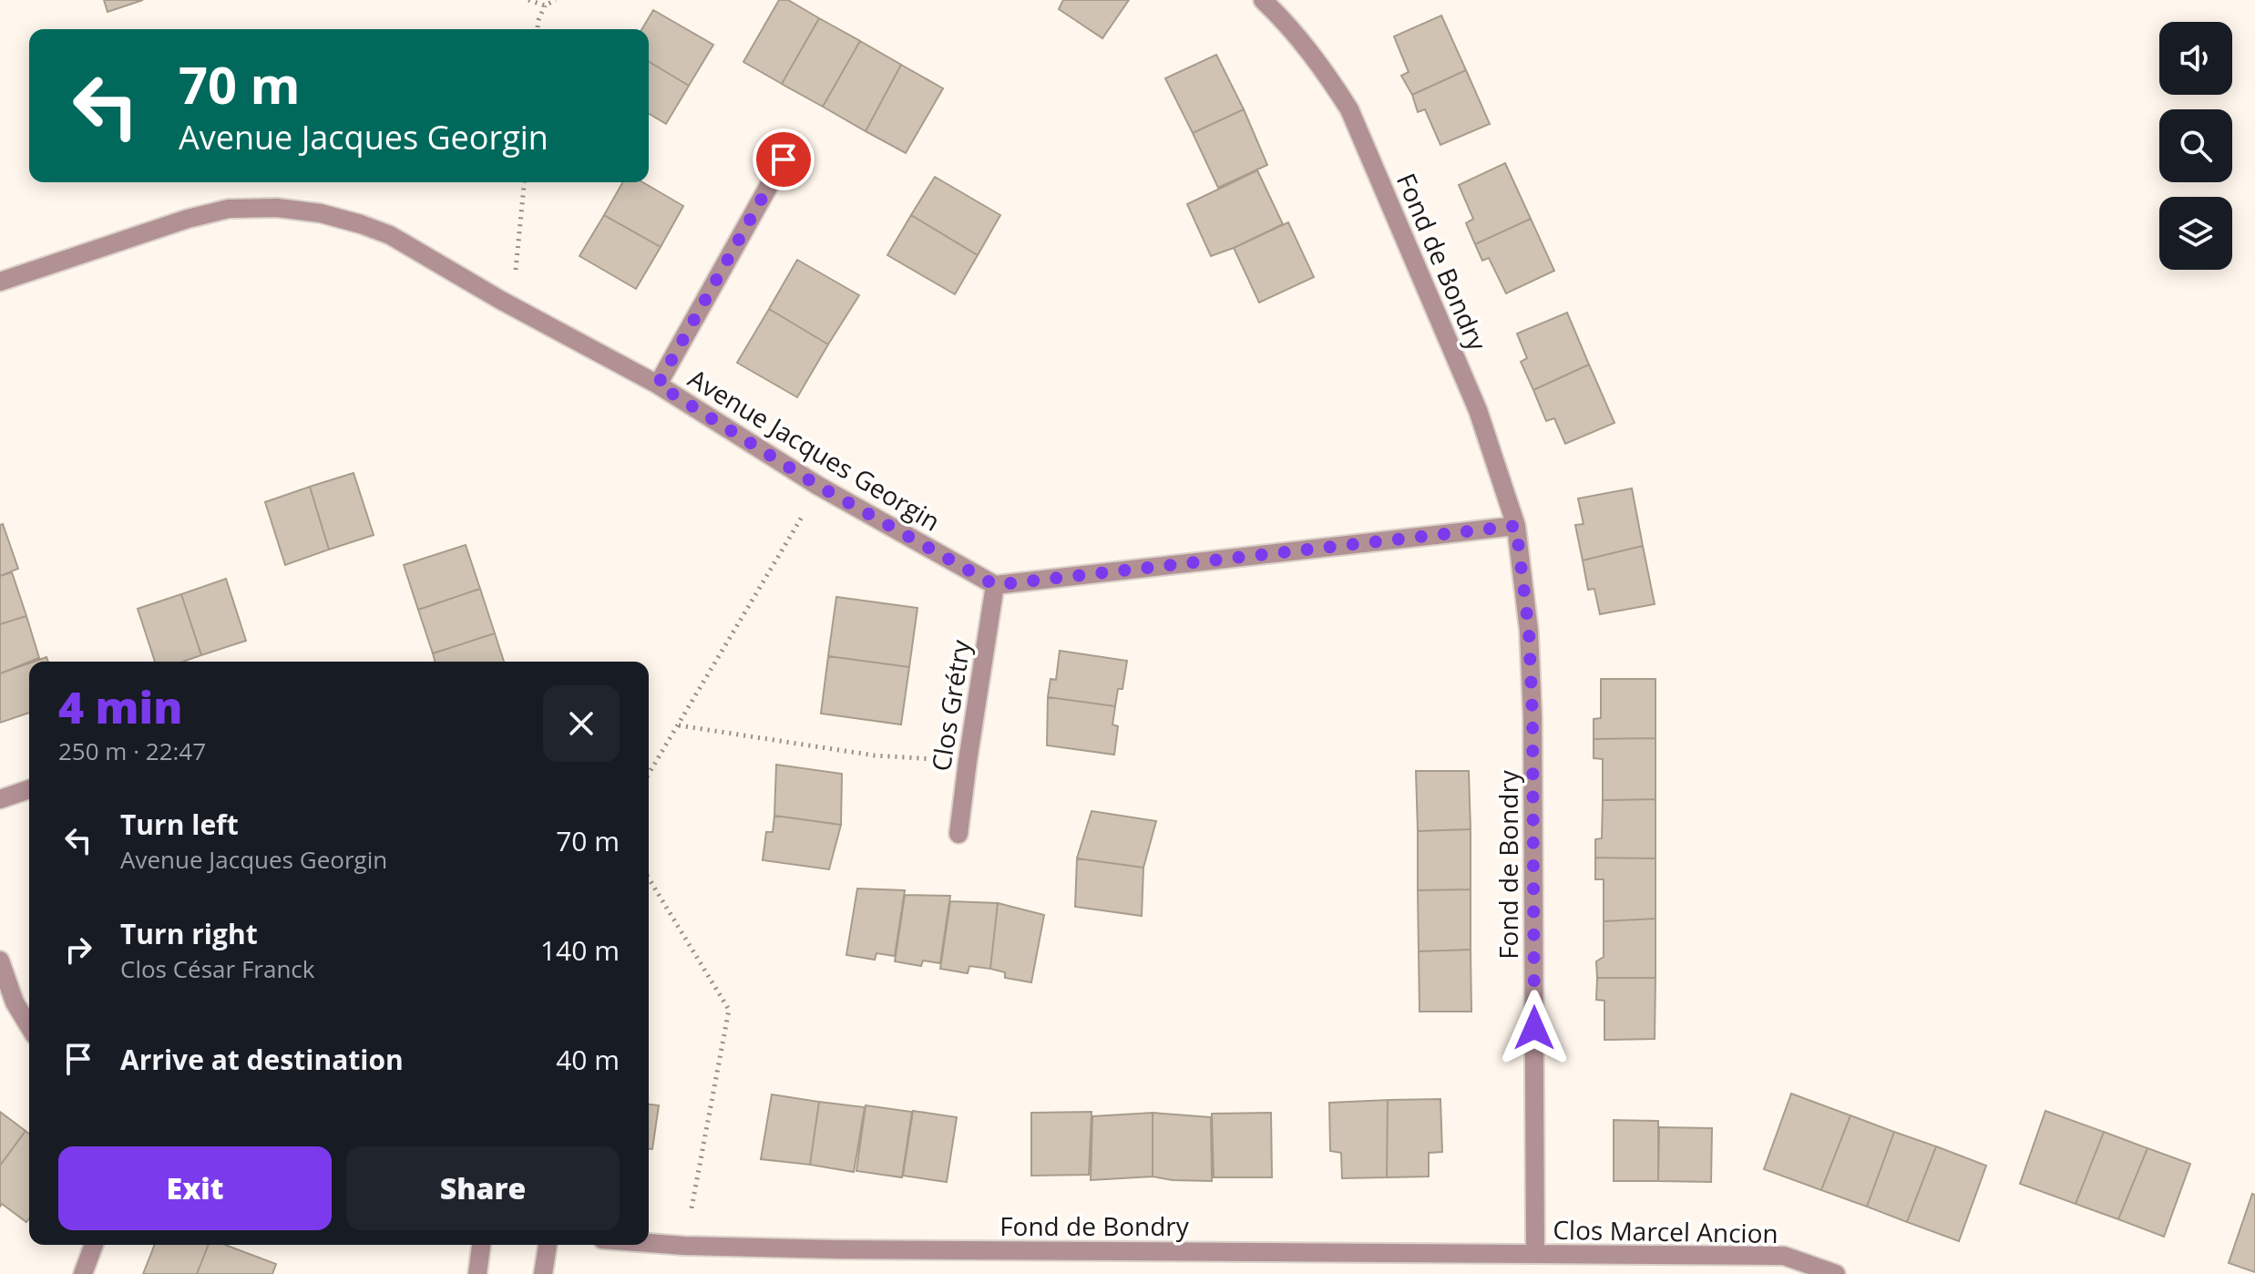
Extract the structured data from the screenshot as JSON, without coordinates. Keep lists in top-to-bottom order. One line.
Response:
{"streets":{"street":["Fond de Bondry","Avenue Jacques Georgin","Clos Grétry","Clos Marcel Ancion"]},"crossings":[["Fond de Bondry","Clos Marcel Ancion"],["Avenue Jacques Georgin","Clos Grétry"]],"page":{"turn":["70 m","Avenue Jacques Georgin"],"heading":["4 min","250 m · 22:47"],"list":[{"name":"Turn left","note":"Avenue Jacques Georgin","value":"70 m"},{"name":"Turn right","note":"Clos César Franck","value":"140 m"},{"name":"Arrive at destination","value":"40 m"}],"buttons":["Exit","Share"]}}
